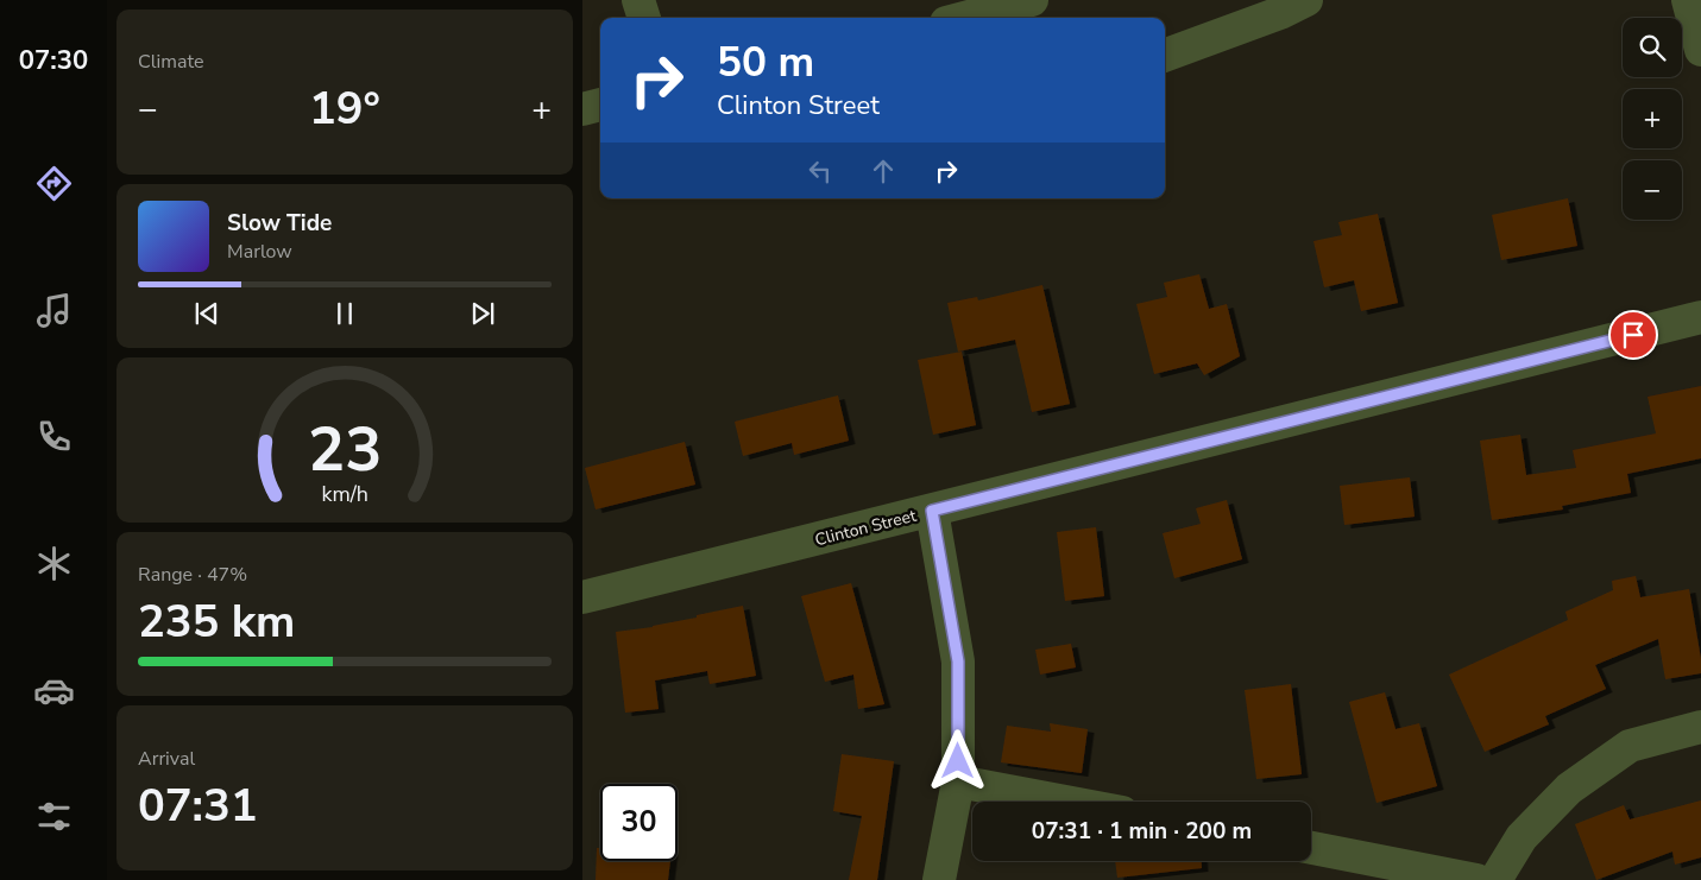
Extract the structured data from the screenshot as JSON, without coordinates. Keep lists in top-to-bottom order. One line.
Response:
{"streets":{"street":["Clinton Street"]},"page":{"tabs":"07:30","tile":["Climate",["Range · 47%","235 km"],["Arrival","07:31"]],"map_buttons":["+","−"],"turn":["50 m","Clinton Street"],"heat":["−","19°","+"],"song":["Slow Tide","Marlow"],"limit":"30","trip":"07:31 · 1 min · 200 m","gauge":["23","km/h"]}}
